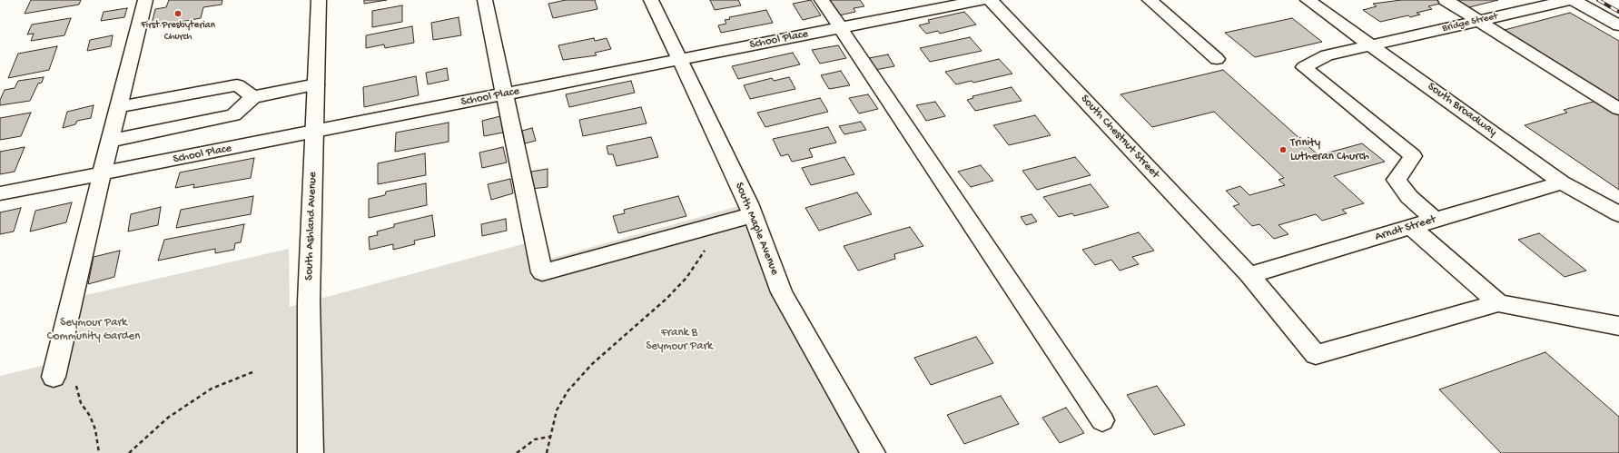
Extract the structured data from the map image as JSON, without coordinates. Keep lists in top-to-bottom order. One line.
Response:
{"streets":{"street":["Bridge Street","School Place","South Broadway","South Chestnut Street","South Ashland Avenue","South Maple Avenue","Arndt Street"]},"crossings":[["Bridge Street","South Broadway"],["Bridge Street","Arndt Street"],["School Place","South Ashland Avenue"],["School Place","South Maple Avenue"],["South Broadway","Arndt Street"],["South Chestnut Street","Arndt Street"]],"parks":["Seymour Park Community Garden","Frank B Seymour Park"],"places":["First Presbyterian Church","Trinity Lutheran Church"]}
